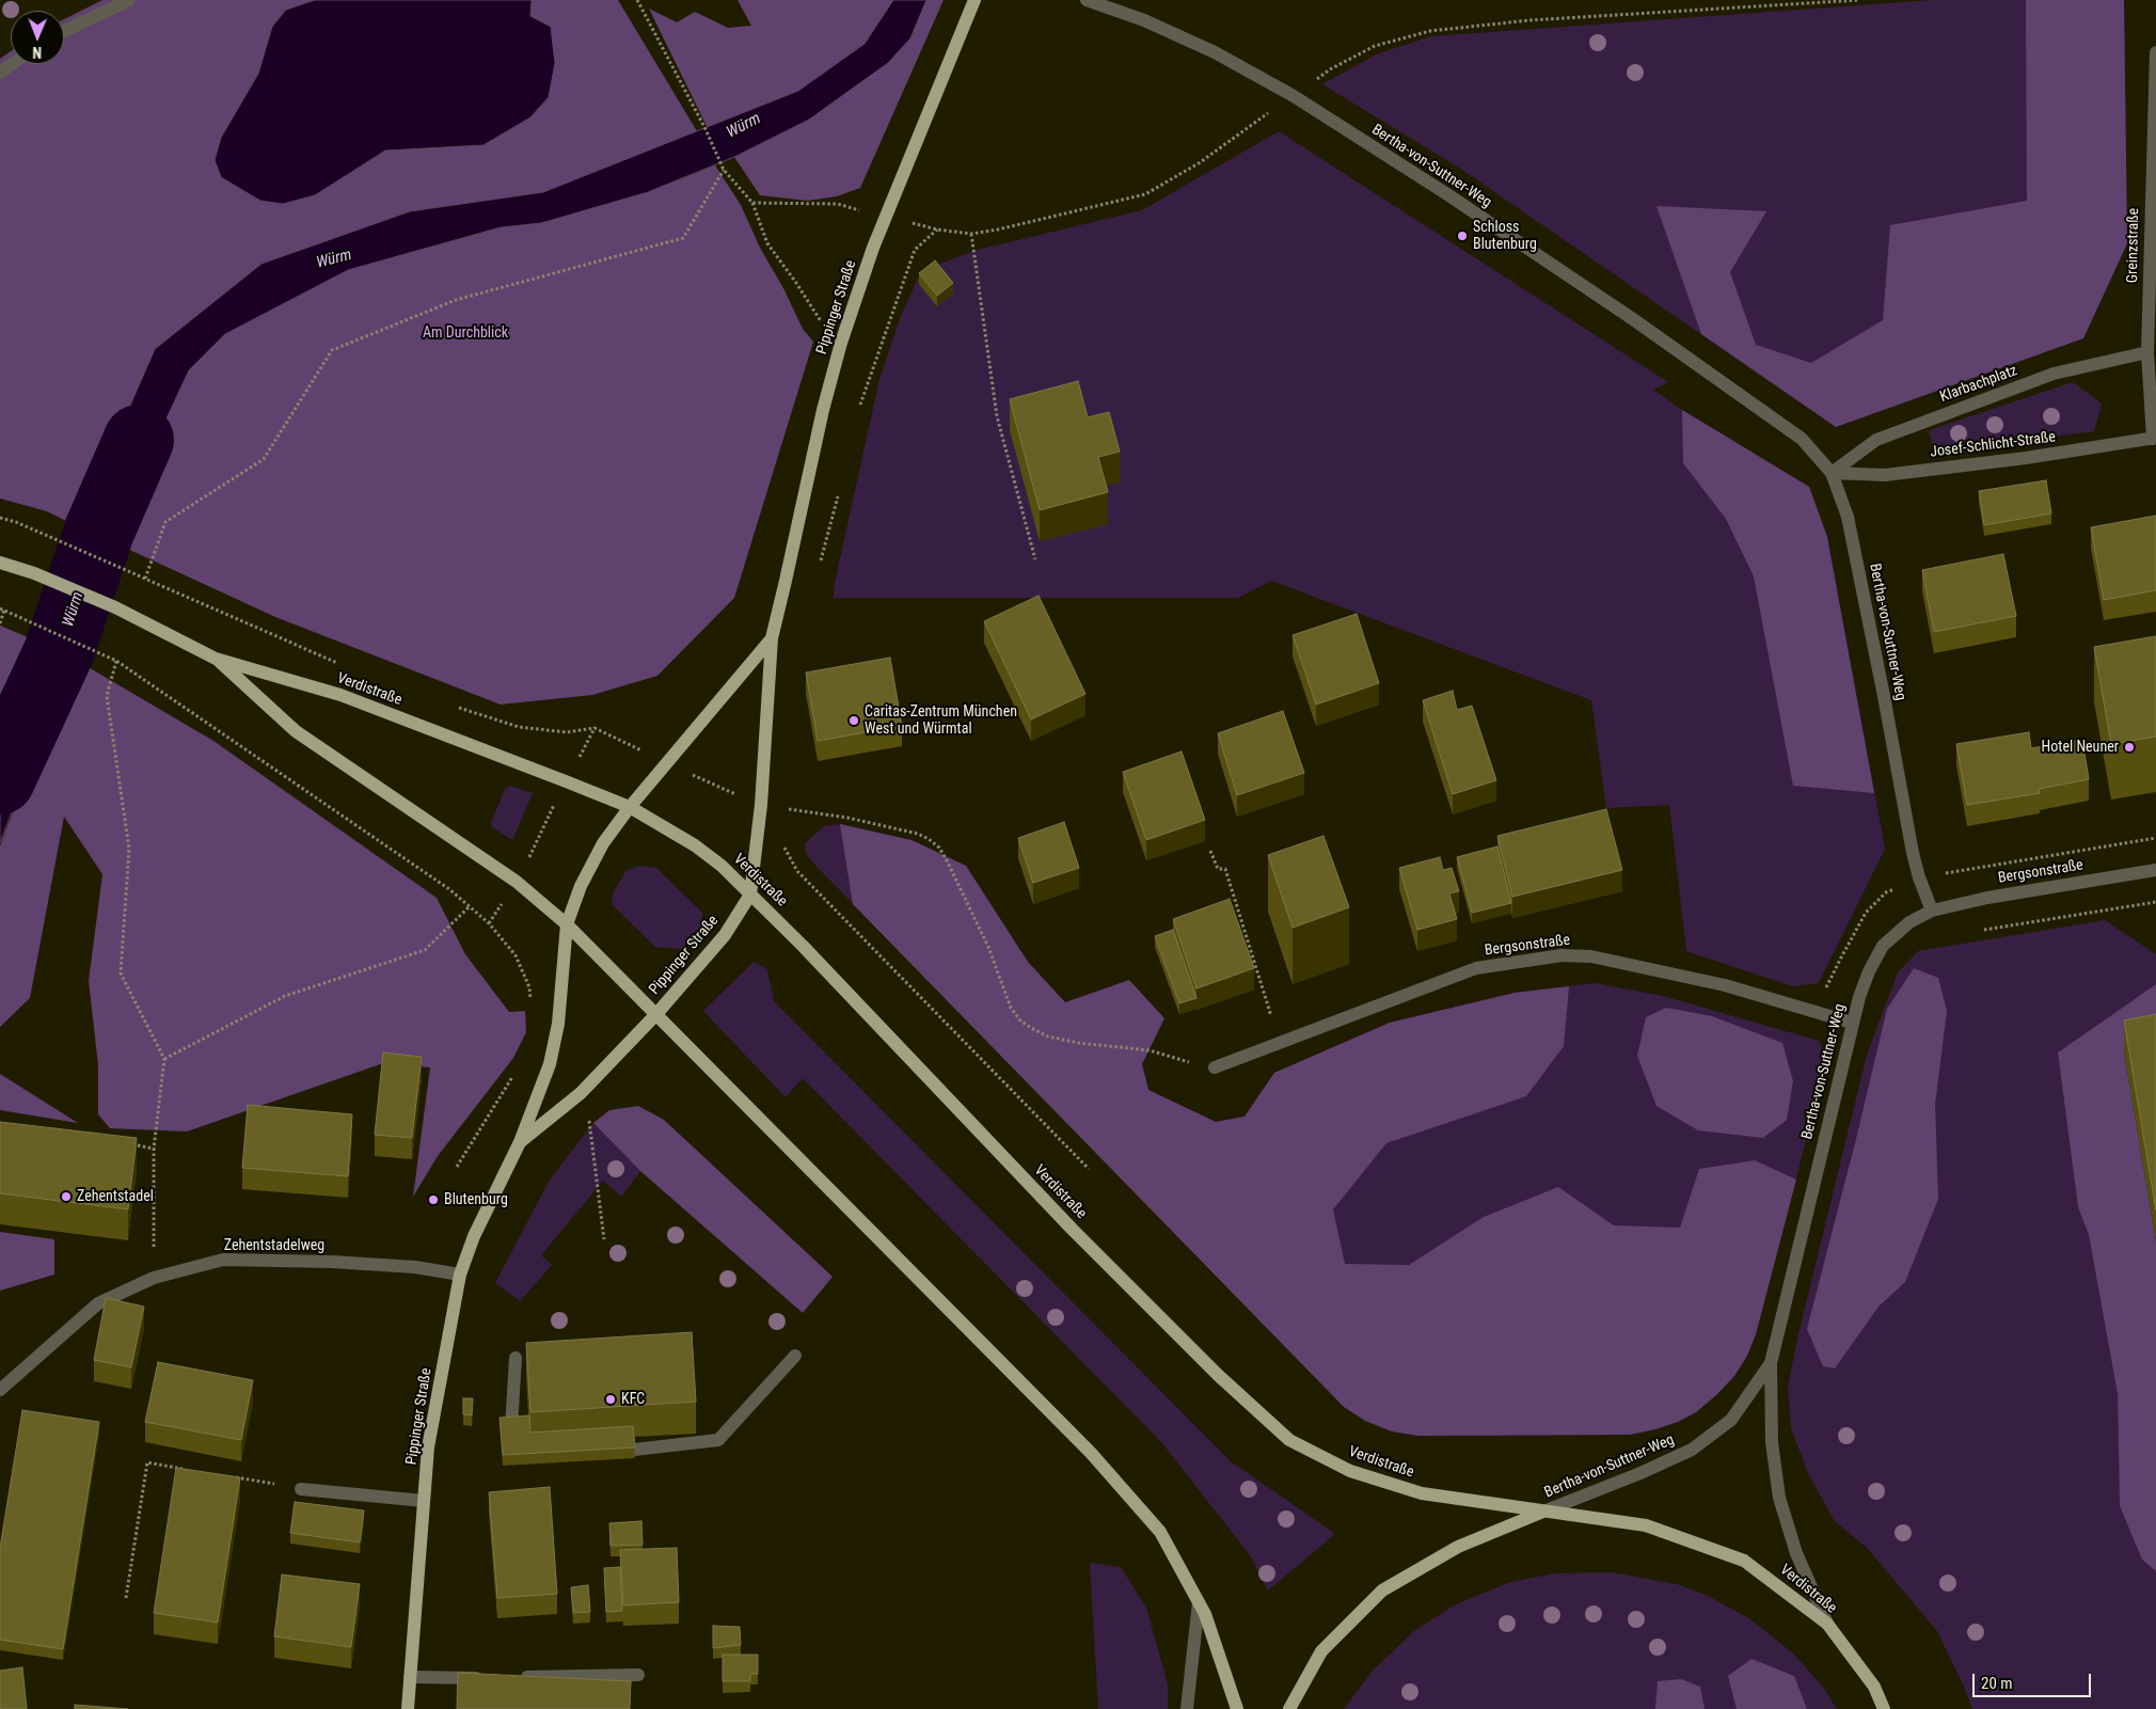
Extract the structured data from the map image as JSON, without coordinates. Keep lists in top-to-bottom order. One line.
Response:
{"streets":{"main road":["Pippinger Straße","Verdistraße"],"street":["Bertha-von-Suttner-Weg","Greinzstraße","Klarbachplatz","Josef-Schlicht-Straße","Bergsonstraße","Zehentstadelweg"]},"crossings":[["Bertha-von-Suttner-Weg","Klarbachplatz"],["Bertha-von-Suttner-Weg","Josef-Schlicht-Straße"],["Bertha-von-Suttner-Weg","Verdistraße"],["Bertha-von-Suttner-Weg","Bergsonstraße"],["Greinzstraße","Klarbachplatz"],["Greinzstraße","Josef-Schlicht-Straße"],["Pippinger Straße","Verdistraße"],["Pippinger Straße","Zehentstadelweg"],["Klarbachplatz","Josef-Schlicht-Straße"]],"water":["Würm"],"parks":["Am Durchblick"],"places":["Schloss Blutenburg","Caritas-Zentrum München West und Würmtal","Hotel Neuner","Zehentstadel","Blutenburg","KFC"],"scale_bar":"20 m","north":"bottom"}
